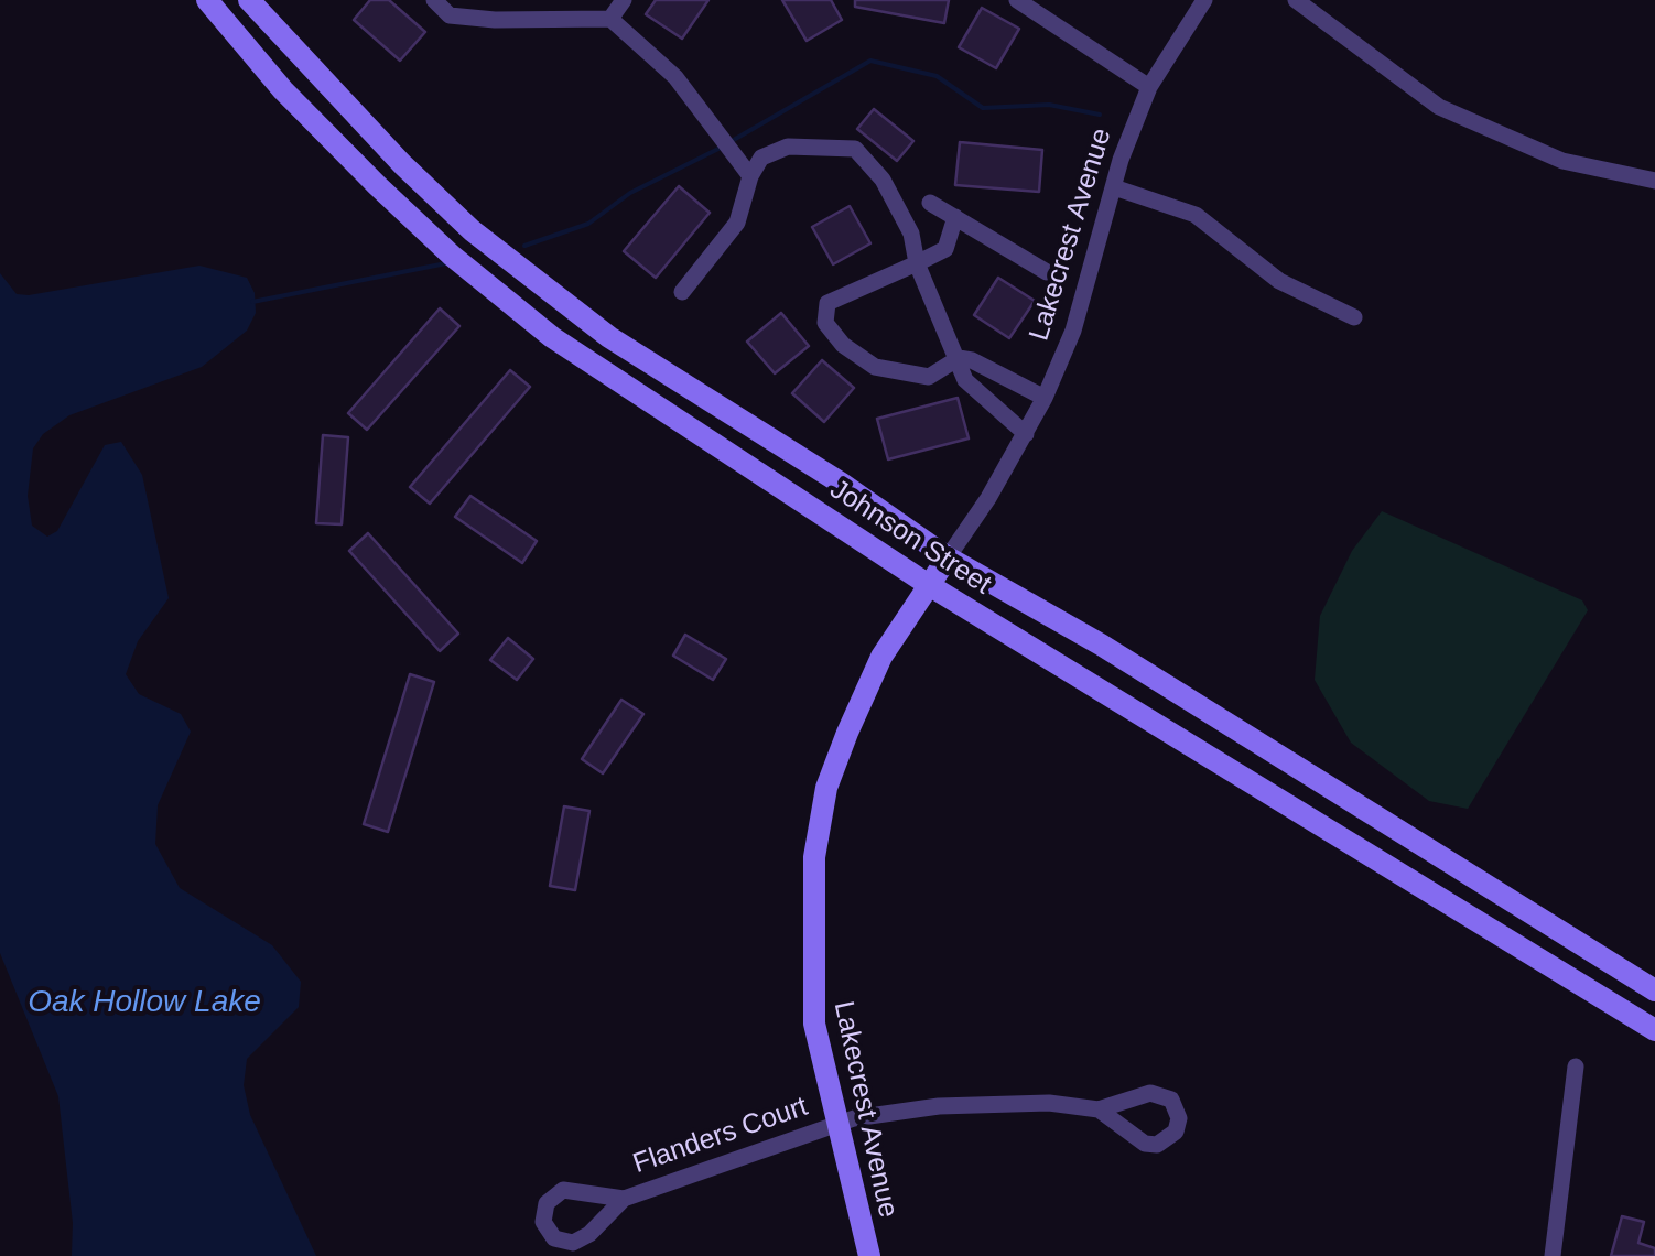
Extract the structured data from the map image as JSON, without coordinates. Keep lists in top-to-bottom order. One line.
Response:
{"streets":{"main road":["Lakecrest Avenue","Johnson Street"],"street":["Flanders Court"]},"crossings":[["Lakecrest Avenue","Johnson Street"],["Lakecrest Avenue","Flanders Court"]],"water":["Oak Hollow Lake"]}
